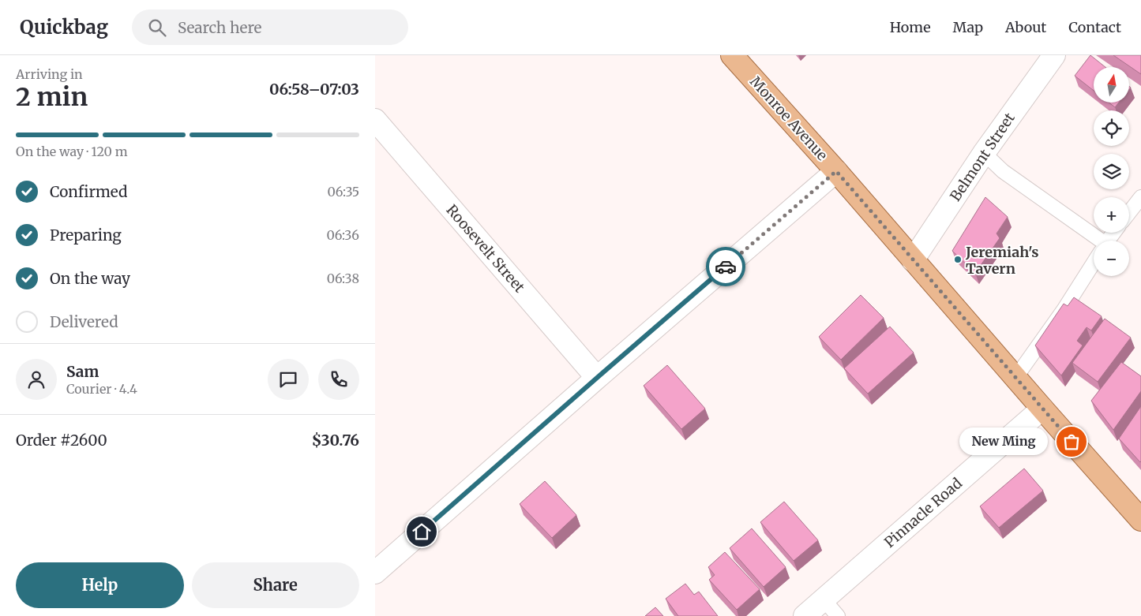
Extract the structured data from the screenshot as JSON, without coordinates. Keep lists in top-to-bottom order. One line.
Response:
{"streets":{"main road":["Monroe Avenue"],"street":["Belmont Street","Roosevelt Street","Pinnacle Road"]},"crossings":[["Monroe Avenue","Belmont Street"],["Monroe Avenue","Pinnacle Road"]],"places":["Jeremiah's Tavern","New Ming"],"north":"top","page":{"header":"Quickbag","search":"Search here","nav":["Home","Map","About","Contact"],"heading":["2 min","Arriving in","06:58–07:03"],"panel":["Sam","Courier · 4.4","Order #2600","$30.76"],"map_buttons":["+","−"],"bar":"On the way · 120 m","list":[["Confirmed","06:35"],["Preparing","06:36"],["On the way","06:38"],"Delivered"],"bubble":"New Ming","buttons":["Help","Share"]}}
